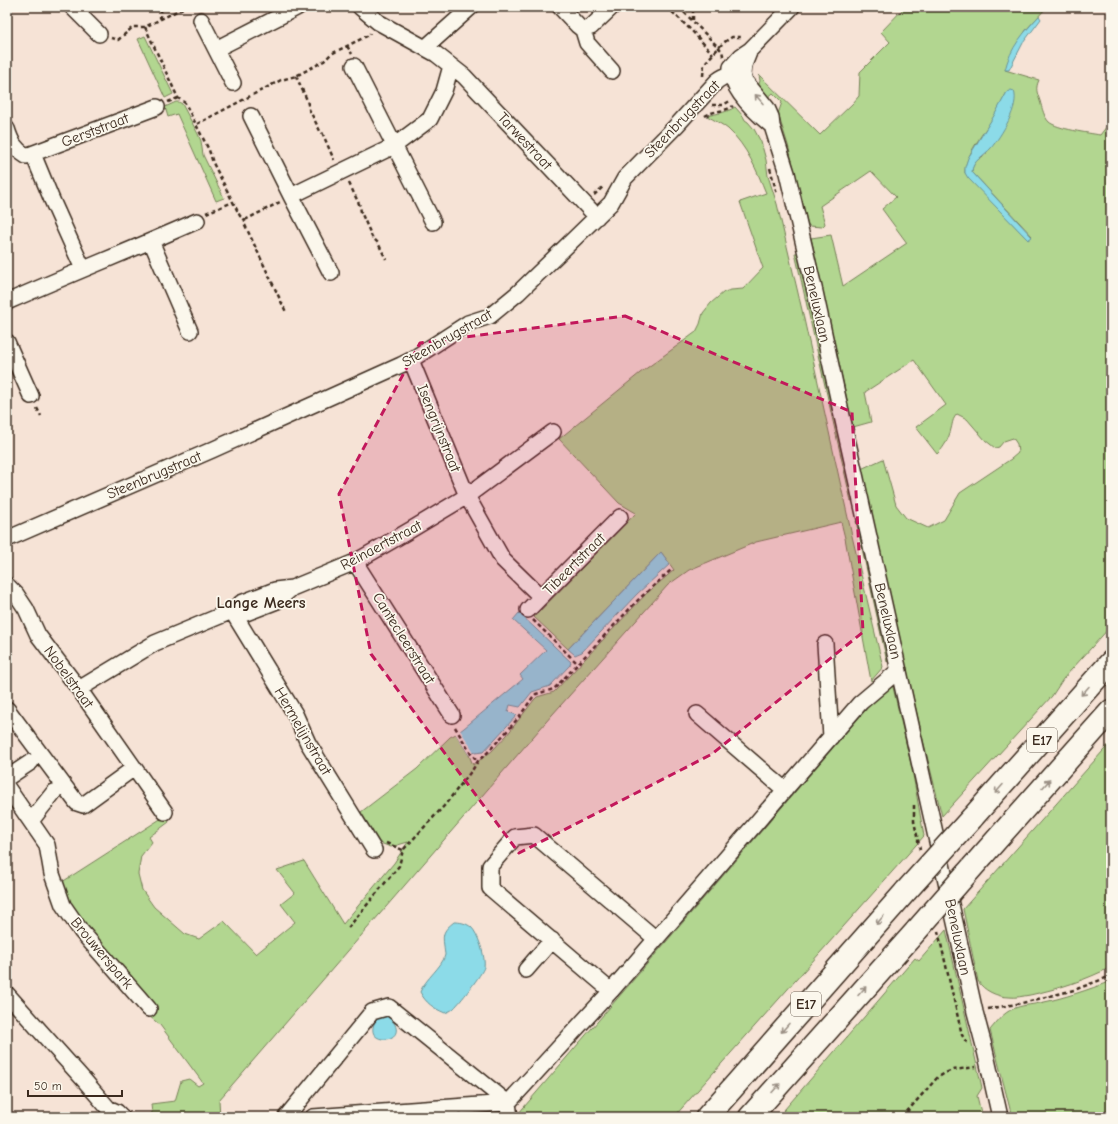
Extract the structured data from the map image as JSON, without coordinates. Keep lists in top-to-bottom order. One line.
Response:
{"streets":{"highway":["E17"],"street":["Steenbrugstraat","Gerststraat","Tarwestraat","Beneluxlaan","Isengrijnstraat","Reinaertstraat","Tibeertstraat","Cantecleerstraat","Nobelstraat","Hermelijnstraat","Brouwerspark"]},"crossings":[["Steenbrugstraat","Tarwestraat"],["Steenbrugstraat","Beneluxlaan"],["Steenbrugstraat","Isengrijnstraat"],["Isengrijnstraat","Reinaertstraat"],["Isengrijnstraat","Tibeertstraat"],["Reinaertstraat","Cantecleerstraat"],["Reinaertstraat","Nobelstraat"],["Reinaertstraat","Hermelijnstraat"]],"districts":["Lange Meers"],"scale_bar":"50 m"}
